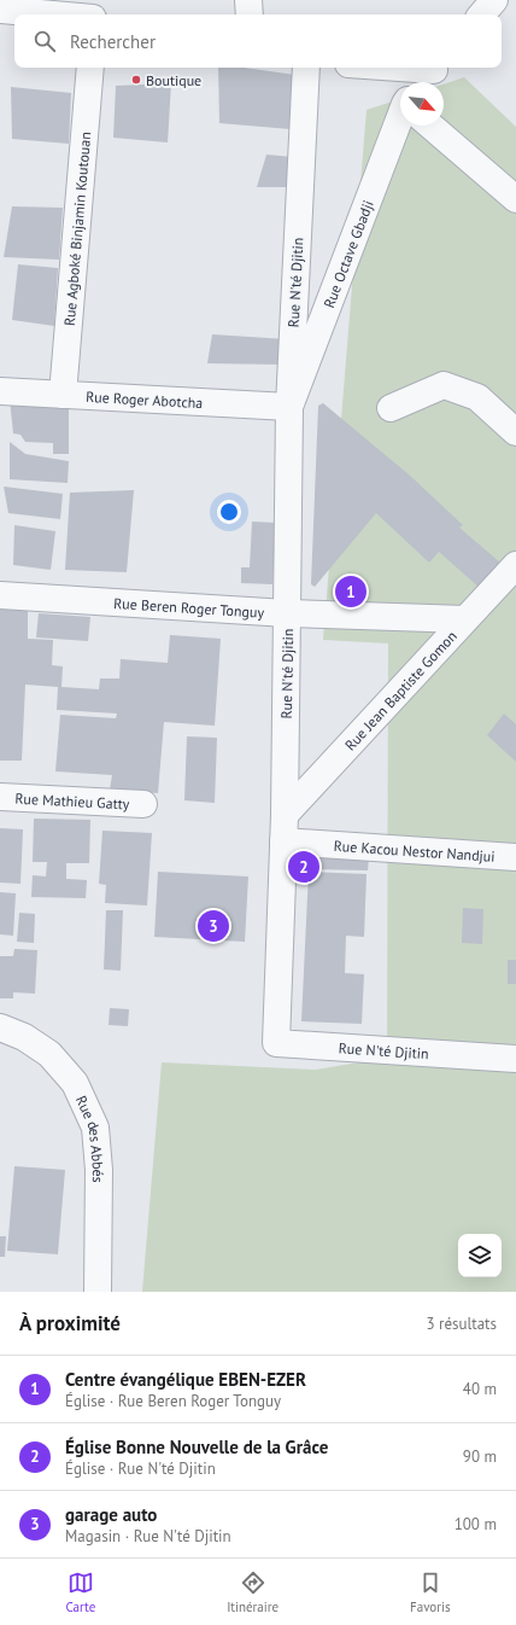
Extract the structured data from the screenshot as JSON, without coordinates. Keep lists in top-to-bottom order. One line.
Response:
{"streets":{"street":["Rue Agboké Binjamin Koutouan","Rue Octave Gbadji","Rue N'té Djitin","Rue Roger Abotcha","Rue Beren Roger Tonguy","Rue Jean Baptiste Gomon","Rue Mathieu Gatty","Rue Kacou Nestor Nandjui","Rue des Abbés"]},"crossings":[["Rue Agboké Binjamin Koutouan","Rue Roger Abotcha"],["Rue Octave Gbadji","Rue N'té Djitin"],["Rue Octave Gbadji","Rue Roger Abotcha"],["Rue N'té Djitin","Rue Roger Abotcha"],["Rue N'té Djitin","Rue Beren Roger Tonguy"],["Rue N'té Djitin","Rue Jean Baptiste Gomon"],["Rue N'té Djitin","Rue Kacou Nestor Nandjui"],["Rue Beren Roger Tonguy","Rue Jean Baptiste Gomon"]],"places":["Boutique"],"north":"bottom right","page":{"search":"Rechercher","pins":["1","2","3"],"heading":["À proximité","3 résultats"],"list":[{"mark":"1","name":"Centre évangélique EBEN-EZER","note":"Église · Rue Beren Roger Tonguy","value":"40 m"},{"mark":"2","name":"Église Bonne Nouvelle de la Grâce","note":"Église · Rue N'té Djitin","value":"90 m"},{"mark":"3","name":"garage auto","note":"Magasin · Rue N'té Djitin","value":"100 m"}],"nav":["Carte","Itinéraire","Favoris"]}}
